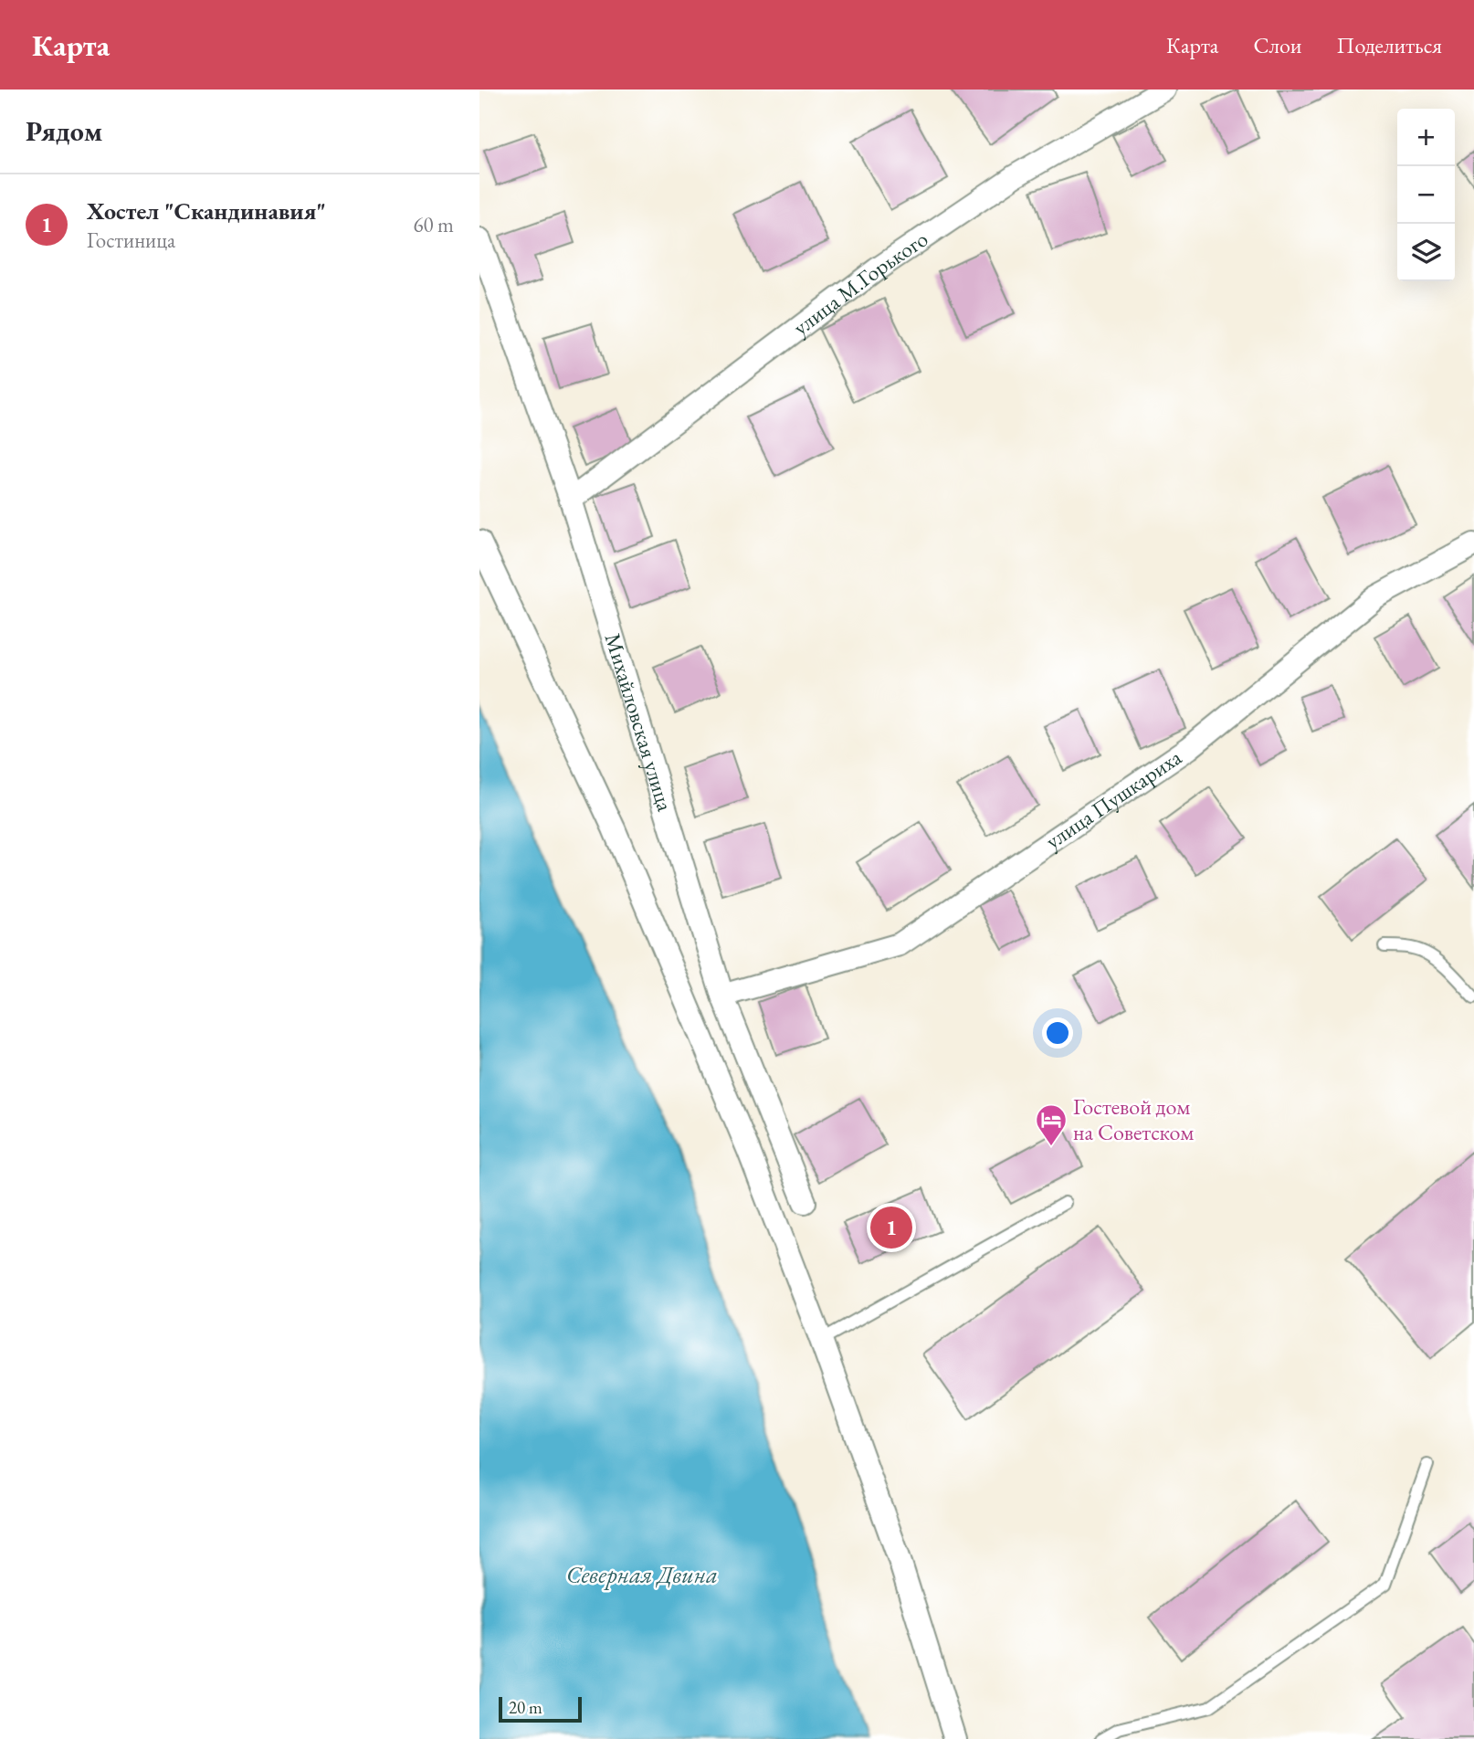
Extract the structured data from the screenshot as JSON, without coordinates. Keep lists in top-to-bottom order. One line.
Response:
{"streets":{"street":["улица М.Горького","Михайловская улица","улица Пушкариха"]},"crossings":[["улица М.Горького","Михайловская улица"],["Михайловская улица","улица Пушкариха"]],"water":["Северная Двина"],"places":{"hotel":["Гостевой дом на Советском"]},"scale_bar":"20 m","page":{"header":"Карта","nav":["Карта","Слои","Поделиться"],"heading":"Рядом","map_buttons":["+","−"],"list":[{"mark":"1","name":"Хостел \"Скандинавия\"","note":"Гостиница","value":"60 m"}],"pins":"1","scale":"20 m"}}
